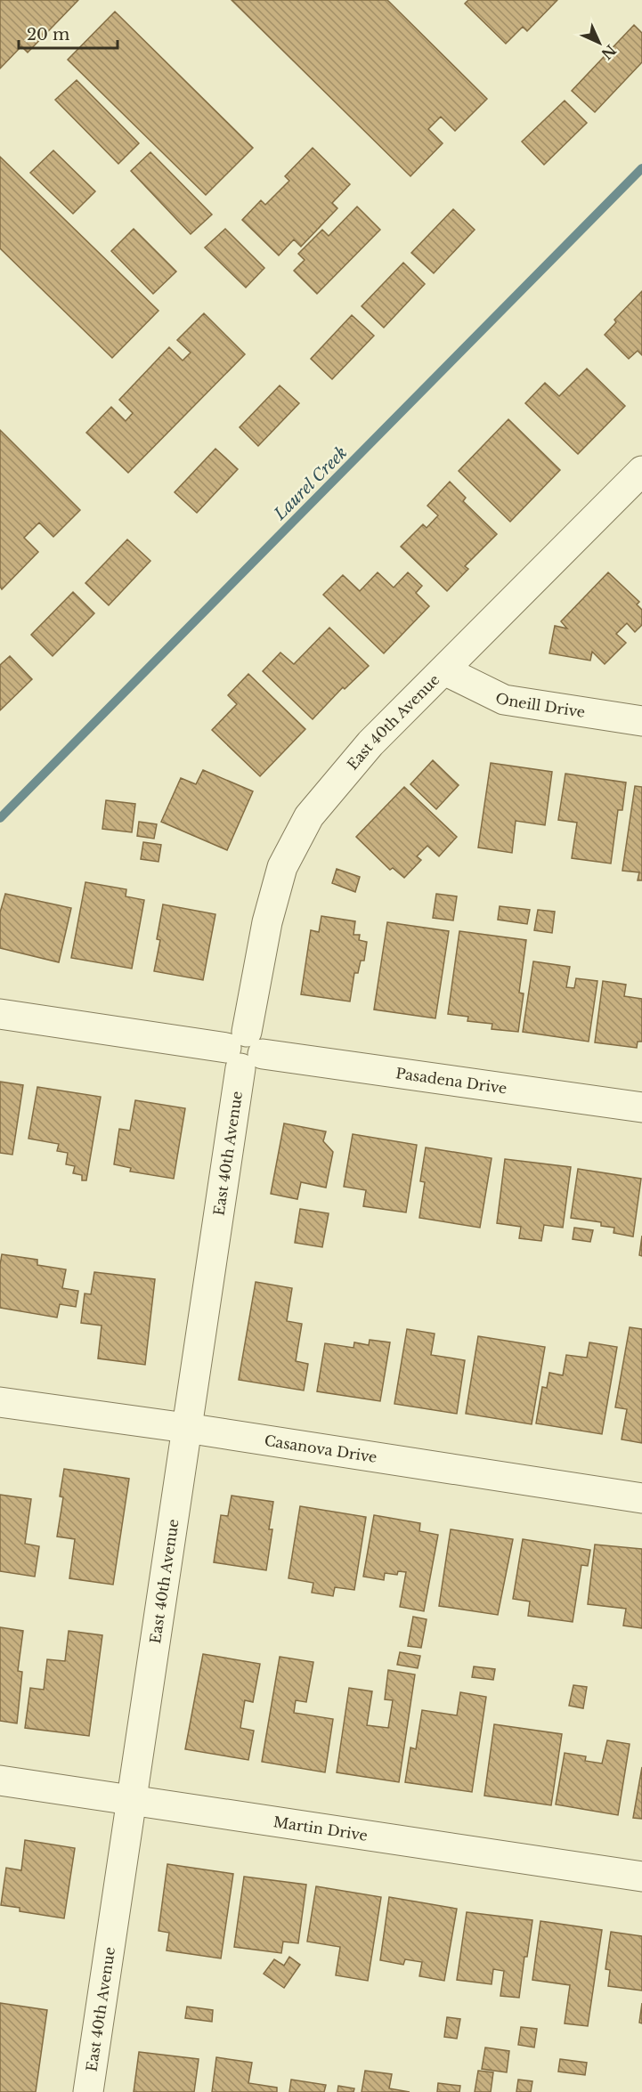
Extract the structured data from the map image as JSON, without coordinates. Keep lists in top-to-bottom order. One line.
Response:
{"streets":{"street":["Oneill Drive","East 40th Avenue","Pasadena Drive","Casanova Drive","Martin Drive"]},"crossings":[["Oneill Drive","East 40th Avenue"],["East 40th Avenue","Pasadena Drive"],["East 40th Avenue","Casanova Drive"],["East 40th Avenue","Martin Drive"]],"water":["Laurel Creek"],"scale_bar":"20 m","north":"bottom right"}
